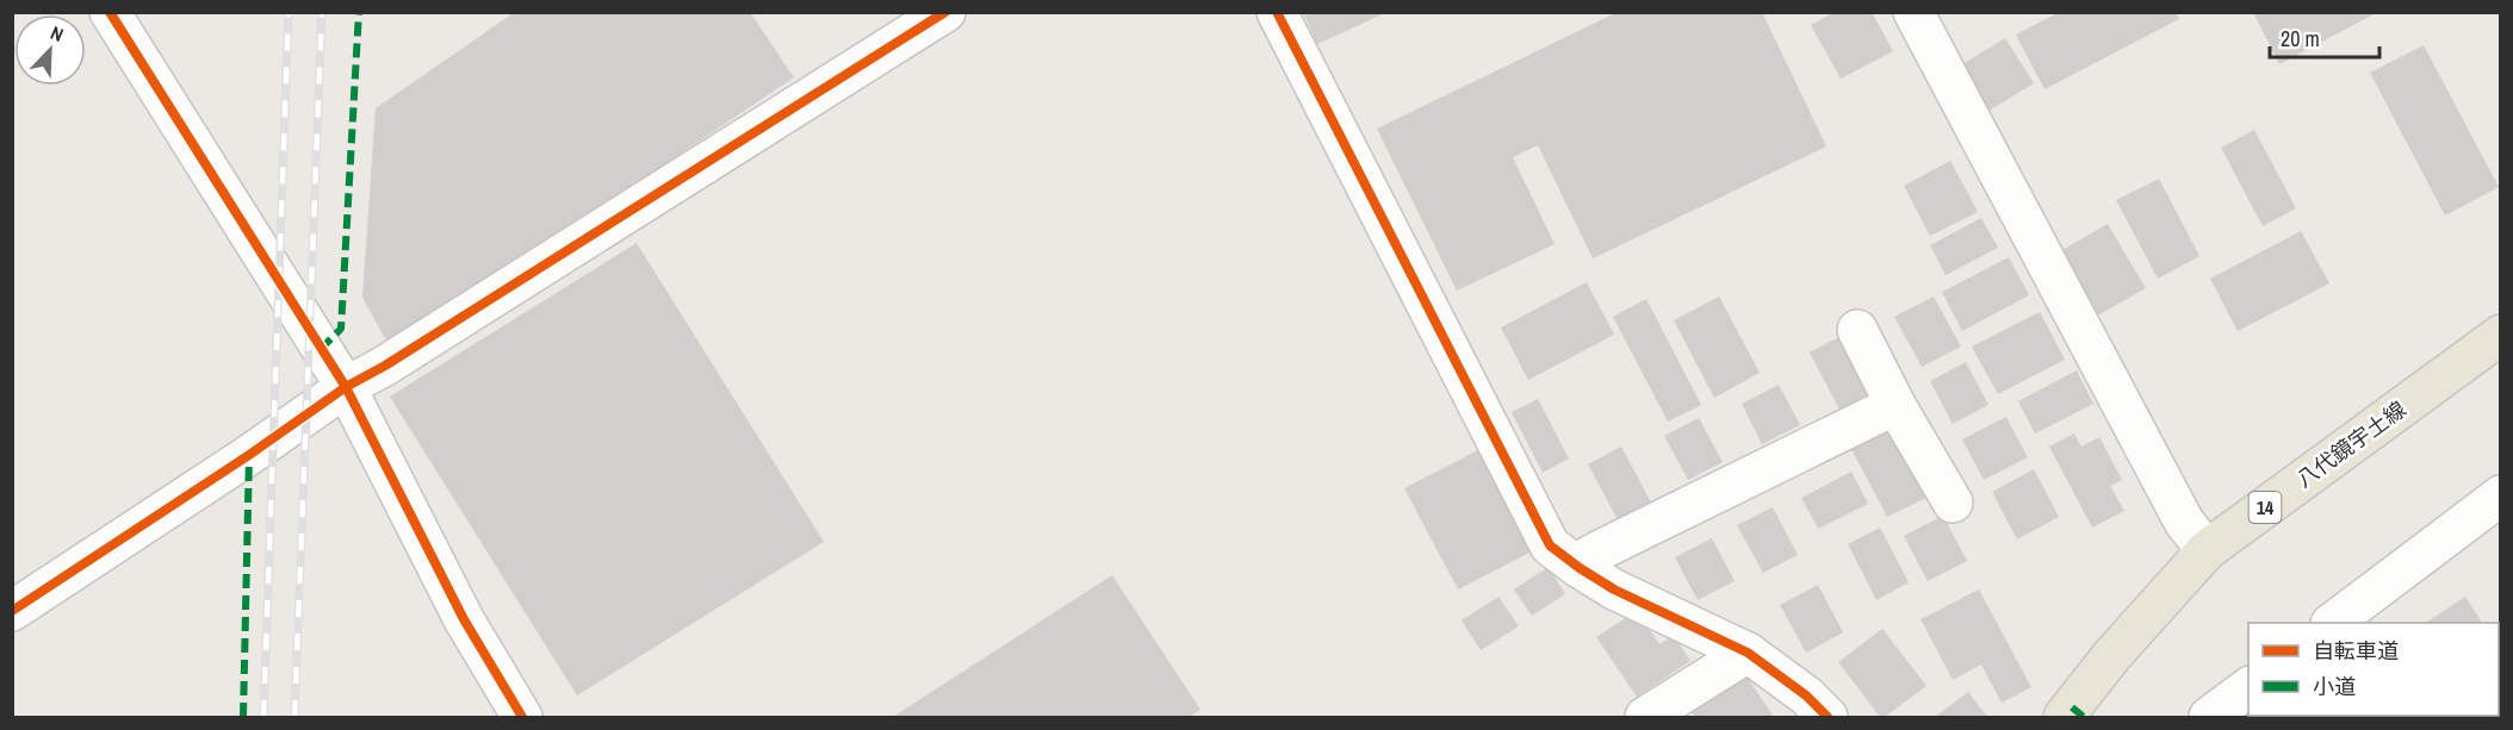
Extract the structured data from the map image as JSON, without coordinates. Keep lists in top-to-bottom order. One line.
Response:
{"streets":{"main road":["八代鏡宇土線","14"]},"legend":["自転車道","小道"],"scale_bar":"20 m","north":"top right"}
